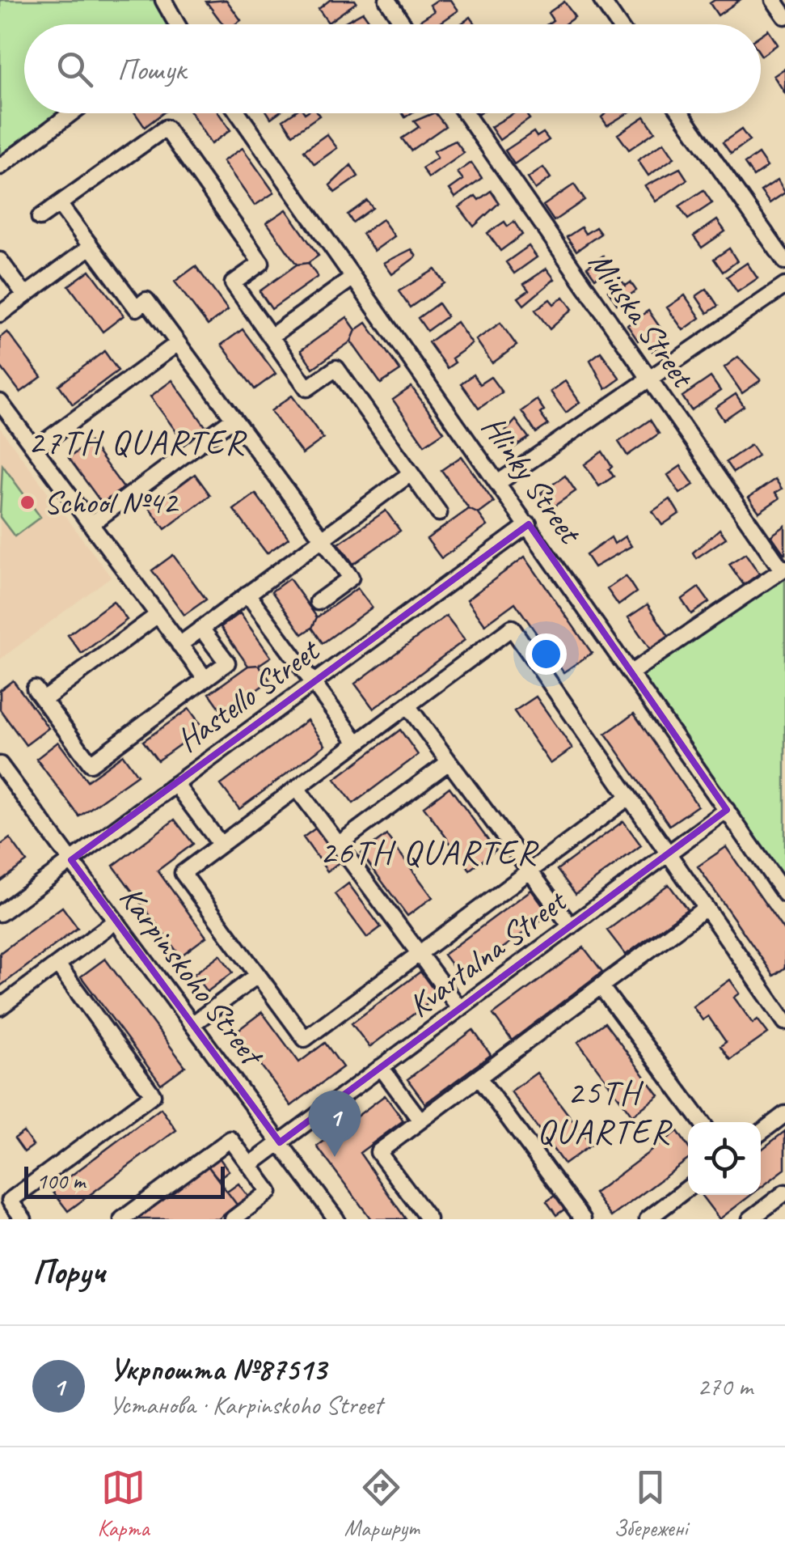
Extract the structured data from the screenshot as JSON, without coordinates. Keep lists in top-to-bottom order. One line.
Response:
{"streets":{"street":["Miuska Street","Hlinky Street","Hastello Street","Kvartalna Street","Karpinskoho Street"]},"crossings":[["Miuska Street","Hlinky Street"],["Hlinky Street","Hastello Street"],["Hlinky Street","Kvartalna Street"],["Hastello Street","Karpinskoho Street"],["Kvartalna Street","Karpinskoho Street"]],"districts":["27TH QUARTER","26TH QUARTER","25TH QUARTER"],"places":["School №42"],"scale_bar":"100 m","page":{"search":"Пошук","pins":"1","scale":"100 m","heading":"Поруч","list":[{"mark":"1","name":"Укрпошта №87513","note":"Установа · Karpinskoho Street","value":"270 m"}],"nav":["Карта","Маршрут","Збережені"]}}
